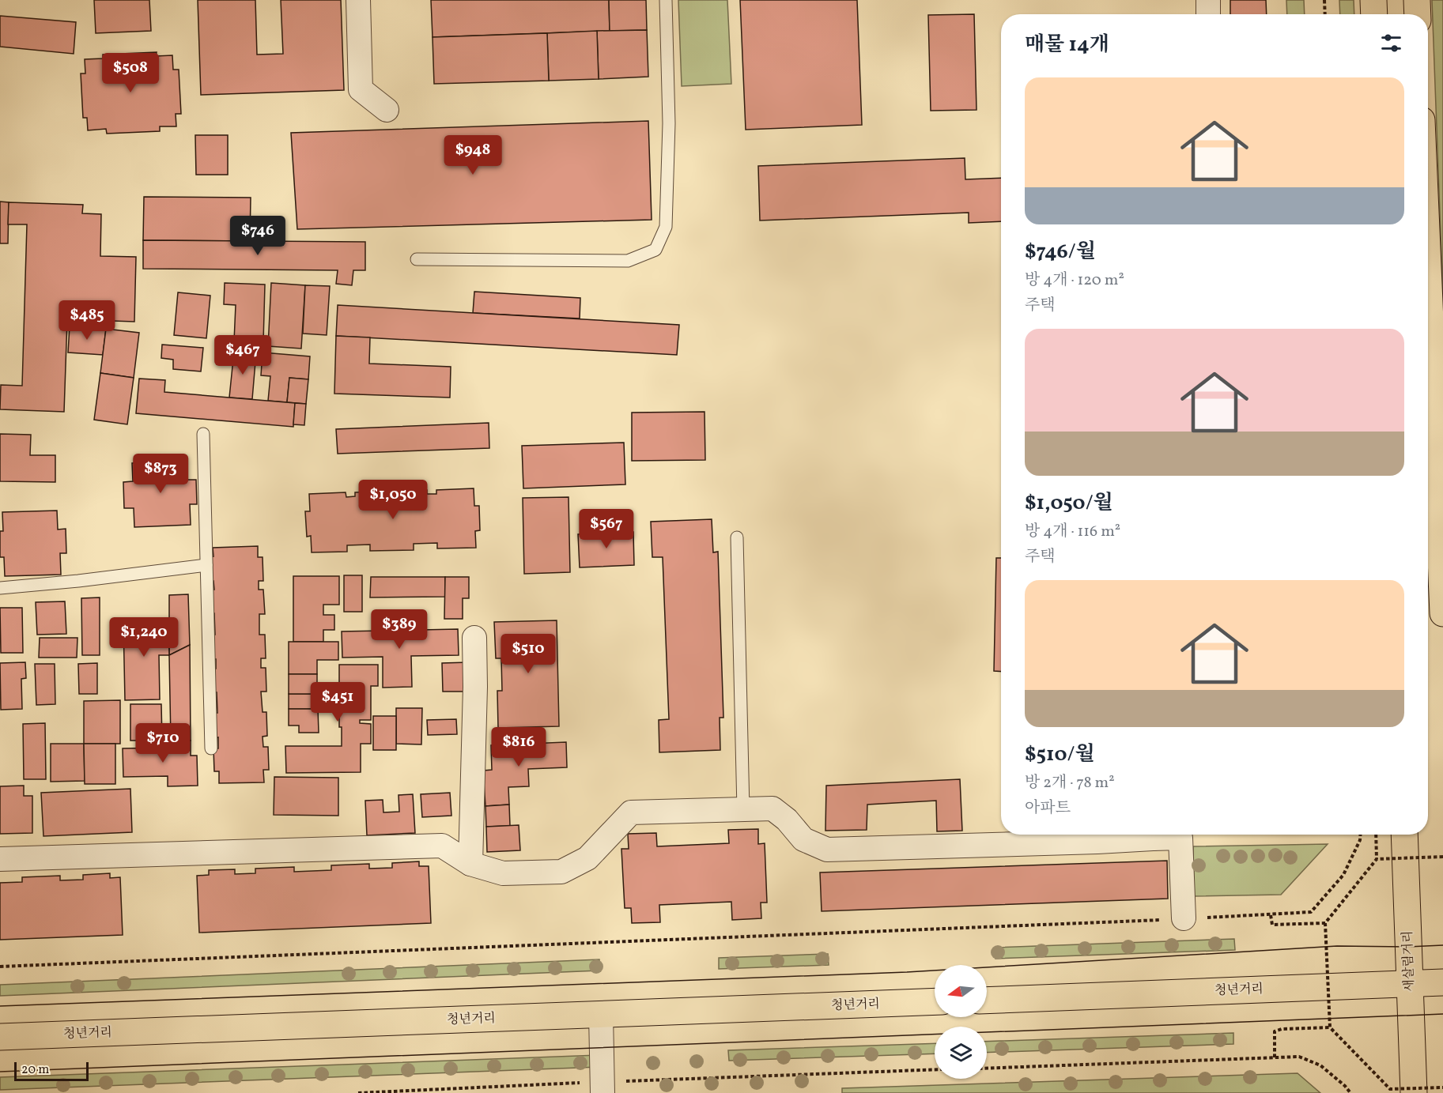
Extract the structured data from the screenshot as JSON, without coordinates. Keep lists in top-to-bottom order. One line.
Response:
{"streets":{"main road":["새살림거리","청년거리"]},"crossings":[["새살림거리","청년거리"]],"scale_bar":"20 m","north":"left","page":{"heading":"매물 14개","price":["$508","$948","$746","$485","$467","$873","$1,050","$567","$389","$1,240","$510","$451","$710","$816"],"list":[{"name":"$746/월","note":"방 4개 · 120 m² · 주택"},{"name":"$1,050/월","note":"방 4개 · 116 m² · 주택"},{"name":"$510/월","note":"방 2개 · 78 m² · 아파트"}],"scale":"20 m"}}
